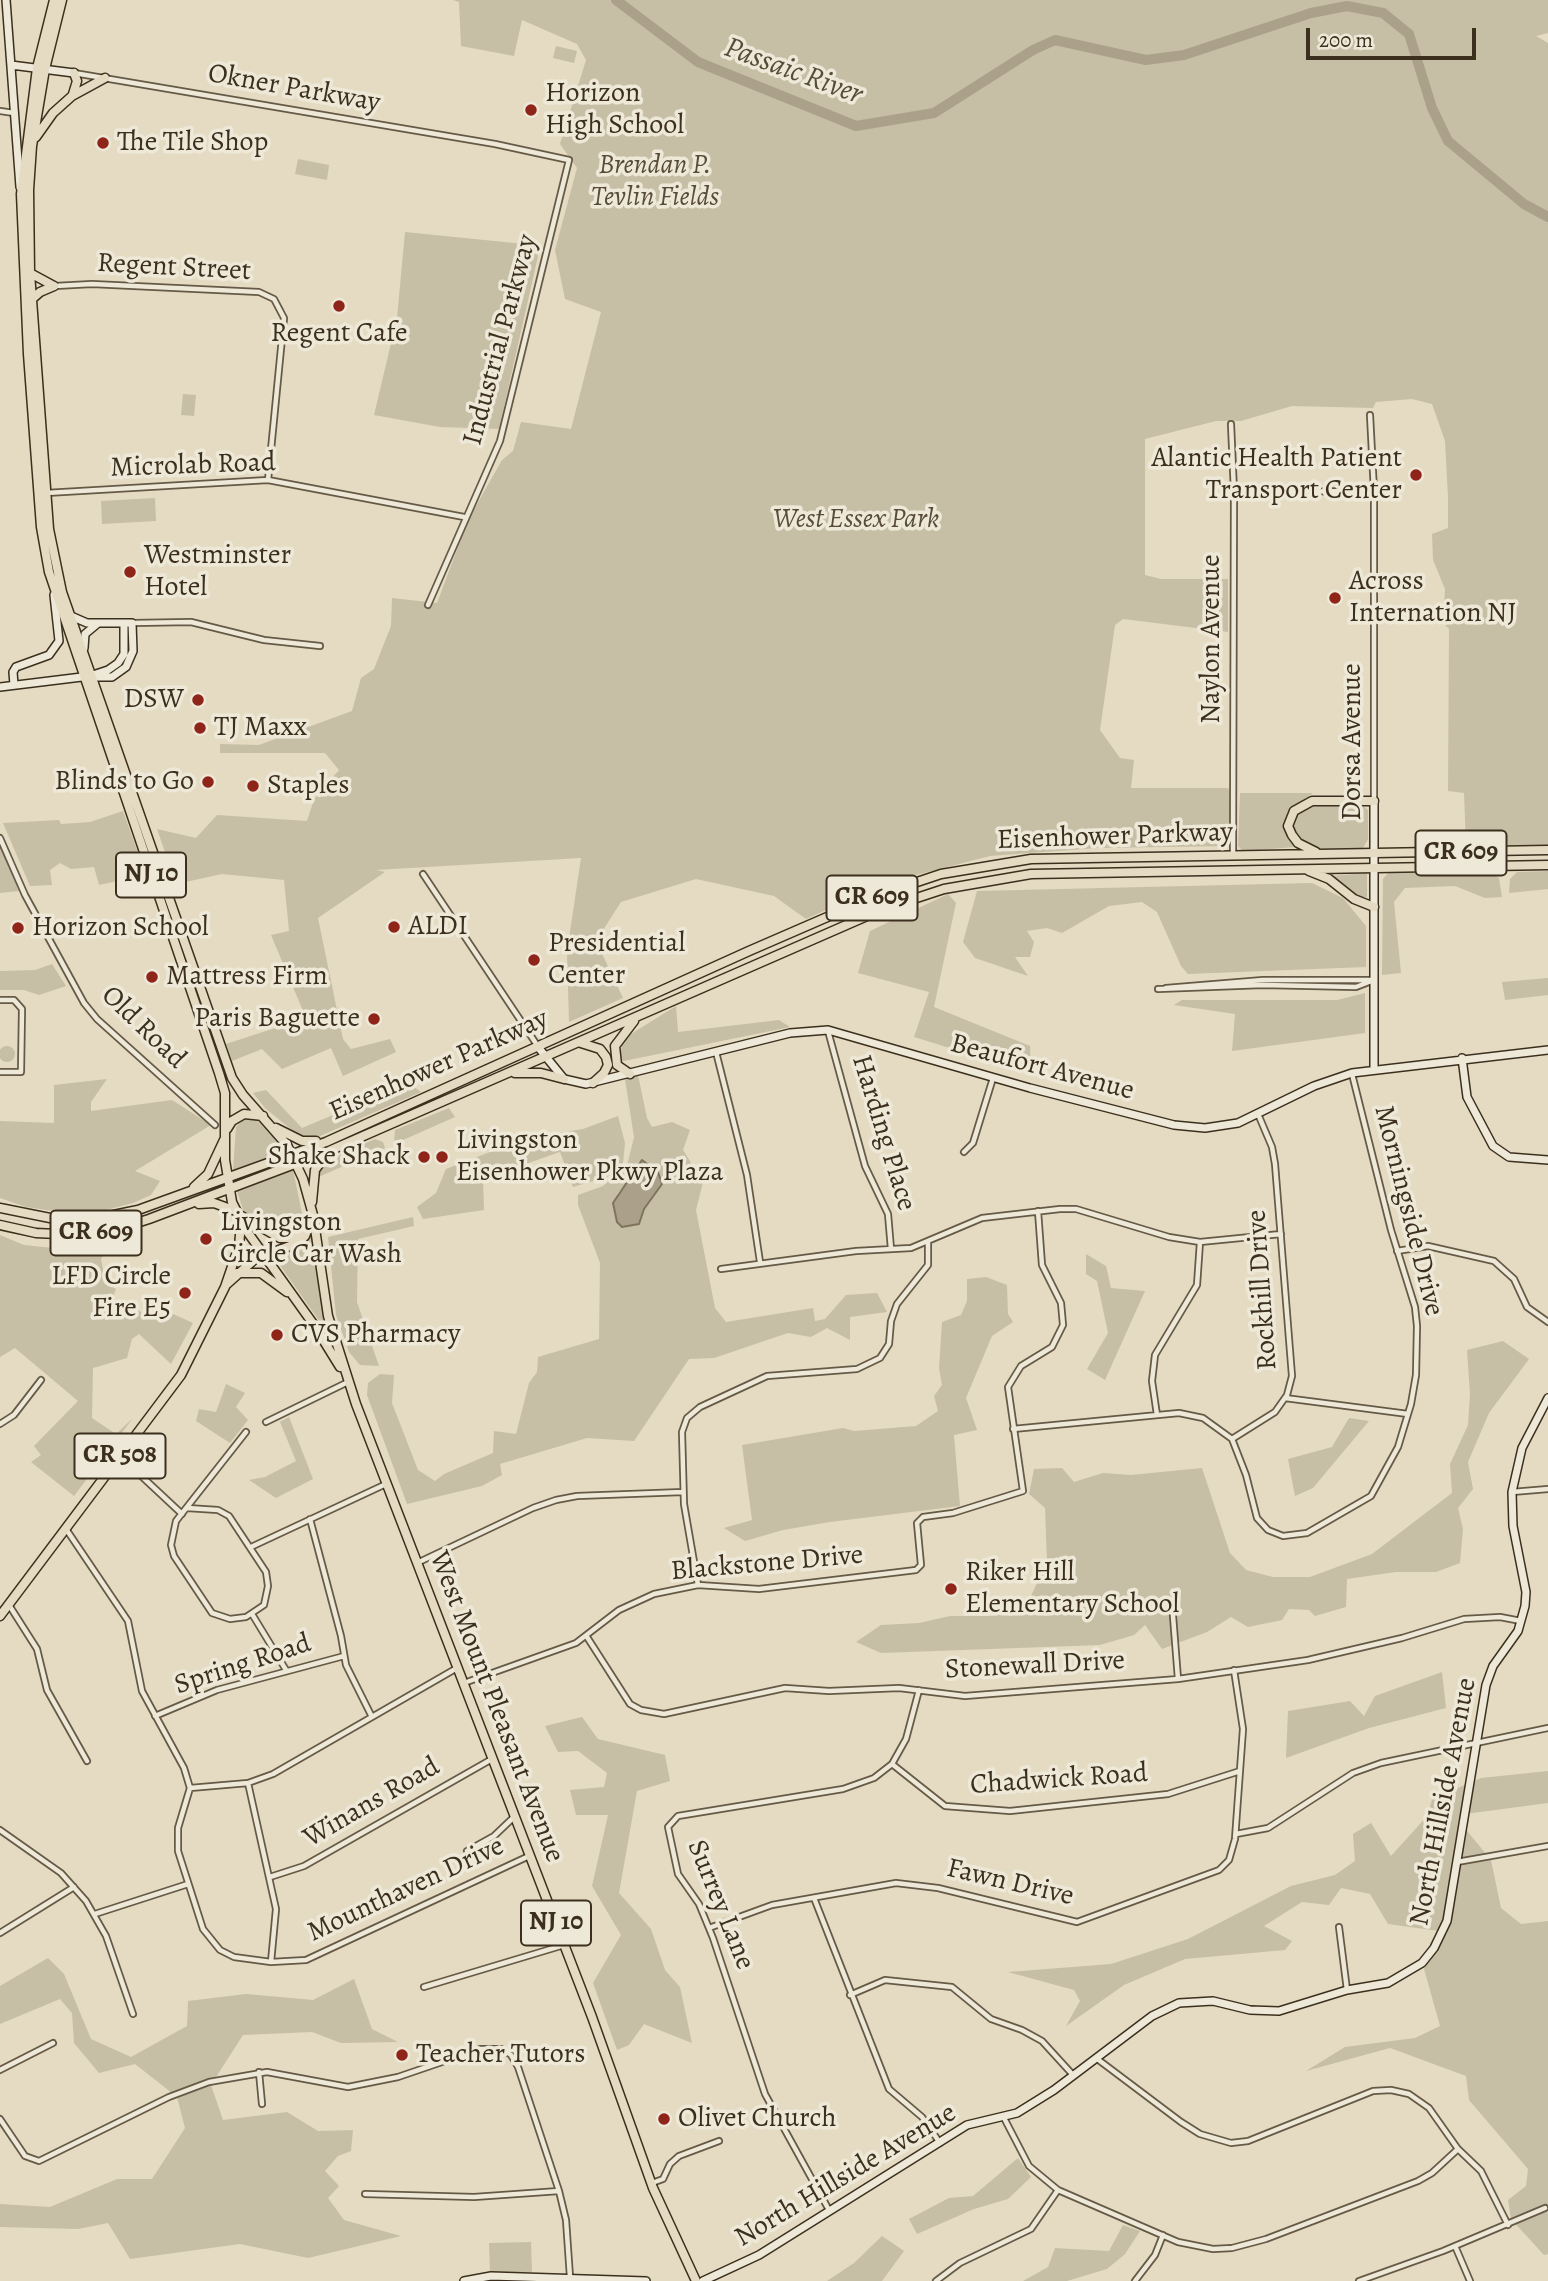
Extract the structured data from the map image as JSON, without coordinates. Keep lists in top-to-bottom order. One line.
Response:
{"streets":{"main road":["Eisenhower Parkway","CR 609","NJ 10","CR 508","West Mount Pleasant Avenue"],"street":["Okner Parkway","Regent Street","Industrial Parkway","Microlab Road","Naylon Avenue","Dorsa Avenue","Old Road","Beaufort Avenue","Harding Place","Morningside Drive","Rockhill Drive","Blackstone Drive","Spring Road","Stonewall Drive","Chadwick Road","North Hillside Avenue","Winans Road","Fawn Drive","Mounthaven Drive","Surrey Lane"]},"crossings":[["Okner Parkway","Industrial Parkway"],["Okner Parkway","NJ 10"],["Regent Street","Microlab Road"],["Industrial Parkway","Microlab Road"],["Microlab Road","NJ 10"],["Naylon Avenue","Eisenhower Parkway"],["Dorsa Avenue","Eisenhower Parkway"],["Dorsa Avenue","Beaufort Avenue"],["Eisenhower Parkway","NJ 10"],["NJ 10","CR 508"],["NJ 10","West Mount Pleasant Avenue"],["Beaufort Avenue","Harding Place"],["Beaufort Avenue","Morningside Drive"],["Beaufort Avenue","Rockhill Drive"],["Morningside Drive","Rockhill Drive"],["CR 508","West Mount Pleasant Avenue"],["Blackstone Drive","Stonewall Drive"],["Blackstone Drive","West Mount Pleasant Avenue"],["Stonewall Drive","North Hillside Avenue"],["Stonewall Drive","Fawn Drive"],["Stonewall Drive","Surrey Lane"],["West Mount Pleasant Avenue","Winans Road"],["West Mount Pleasant Avenue","Mounthaven Drive"],["Chadwick Road","Fawn Drive"],["Chadwick Road","Surrey Lane"],["North Hillside Avenue","Surrey Lane"],["Fawn Drive","Surrey Lane"]],"water":["Passaic River"],"parks":["Brendan P. Tevlin Fields","West Essex Park"],"places":["Horizon High School","The Tile Shop","Regent Cafe","Alantic Health Patient Transport Center","Westminster Hotel","Across Internation NJ","DSW","TJ Maxx","Blinds to Go","Staples","ALDI","Horizon School","Presidential Center","Mattress Firm","Paris Baguette","Shake Shack","Livingston Eisenhower Pkwy Plaza","Livingston Circle Car Wash","LFD Circle Fire E5","CVS Pharmacy","Riker Hill Elementary School","Teacher Tutors","Olivet Church"],"scale_bar":"200 m"}
